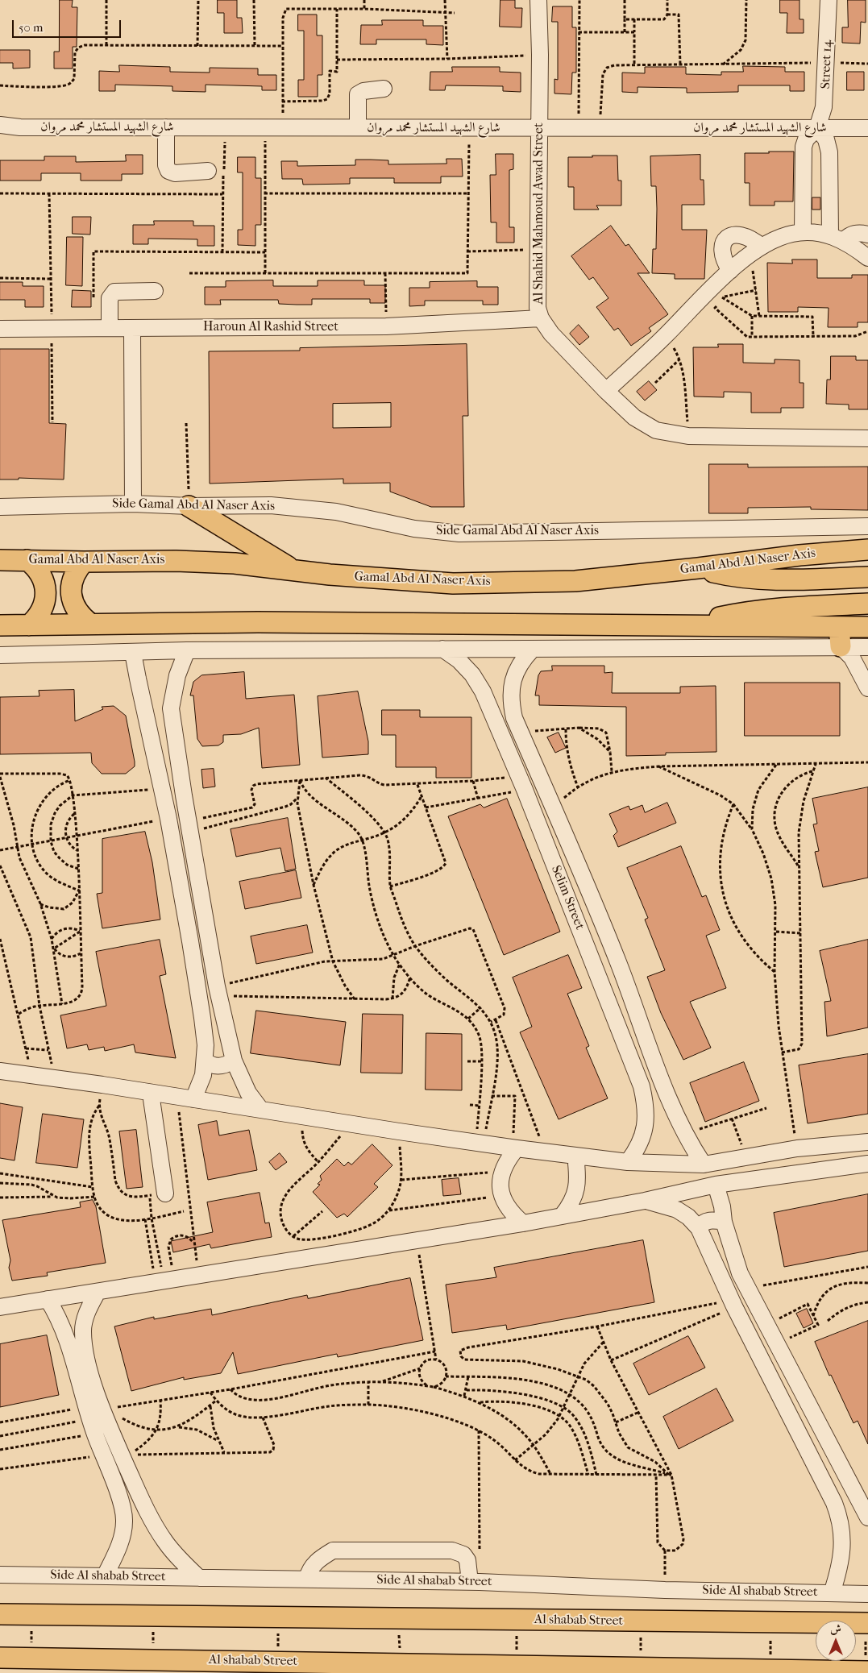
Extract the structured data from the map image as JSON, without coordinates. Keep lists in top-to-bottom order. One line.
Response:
{"streets":{"main road":["Gamal Abd Al Naser Axis","Al shabab Street"],"street":["Street 14","شارع الشهيد المستشار محمد مروان","Al Shahid Mahmoud Awad Street","Haroun Al Rashid Street","Side Gamal Abd Al Naser Axis","Selim Street","Side Al shabab Street"]},"crossings":[["Street 14","شارع الشهيد المستشار محمد مروان"],["شارع الشهيد المستشار محمد مروان","Al Shahid Mahmoud Awad Street"],["Al Shahid Mahmoud Awad Street","Haroun Al Rashid Street"]],"scale_bar":"50 m","north":"top"}
